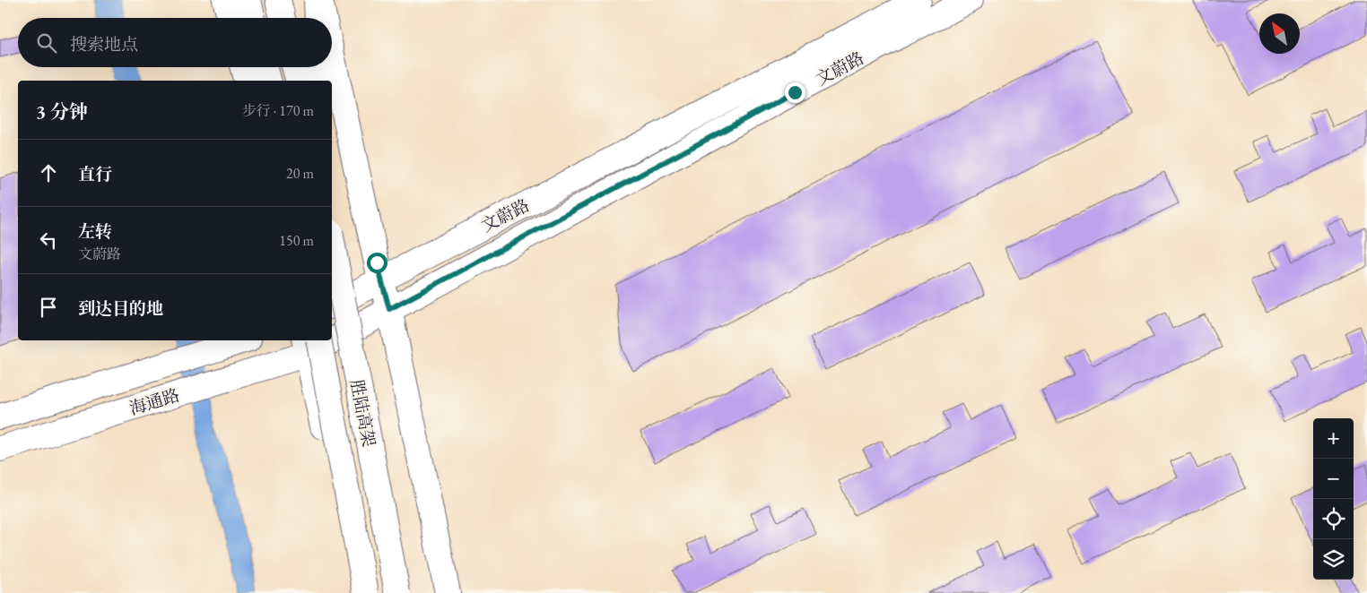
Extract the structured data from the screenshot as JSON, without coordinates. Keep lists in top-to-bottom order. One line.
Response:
{"streets":{"main road":["文蔚路","海通路","胜陆高架"]},"crossings":[["海通路","胜陆高架"]],"north":"top left","page":{"search":"搜索地点","heading":["3 分钟","步行 · 170 m"],"list":[["直行","20 m"],["左转","文蔚路","150 m"],"到达目的地"],"map_buttons":["+","−"]}}
